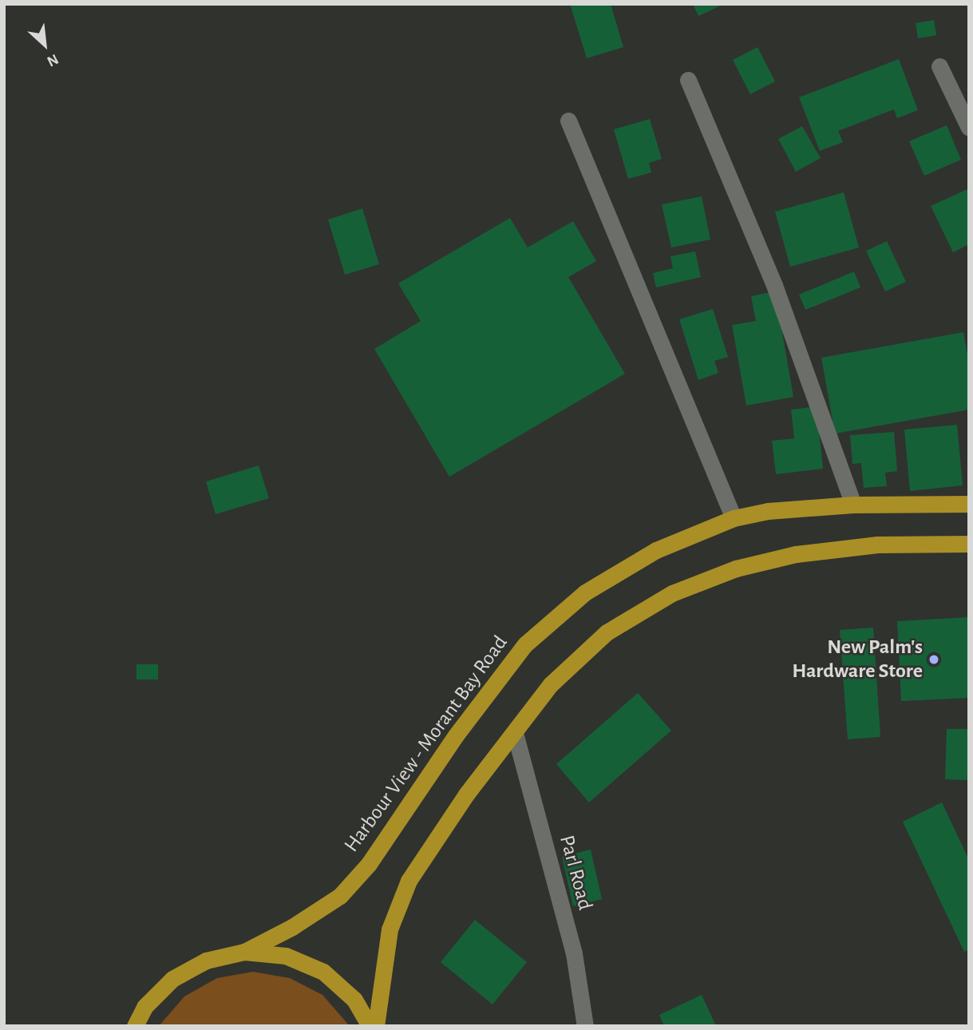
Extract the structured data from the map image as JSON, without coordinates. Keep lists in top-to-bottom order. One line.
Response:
{"streets":{"highway":["Harbour View - Morant Bay Road"],"street":["Parl Road"]},"places":["New Palm's Hardware Store"],"north":"bottom right"}
